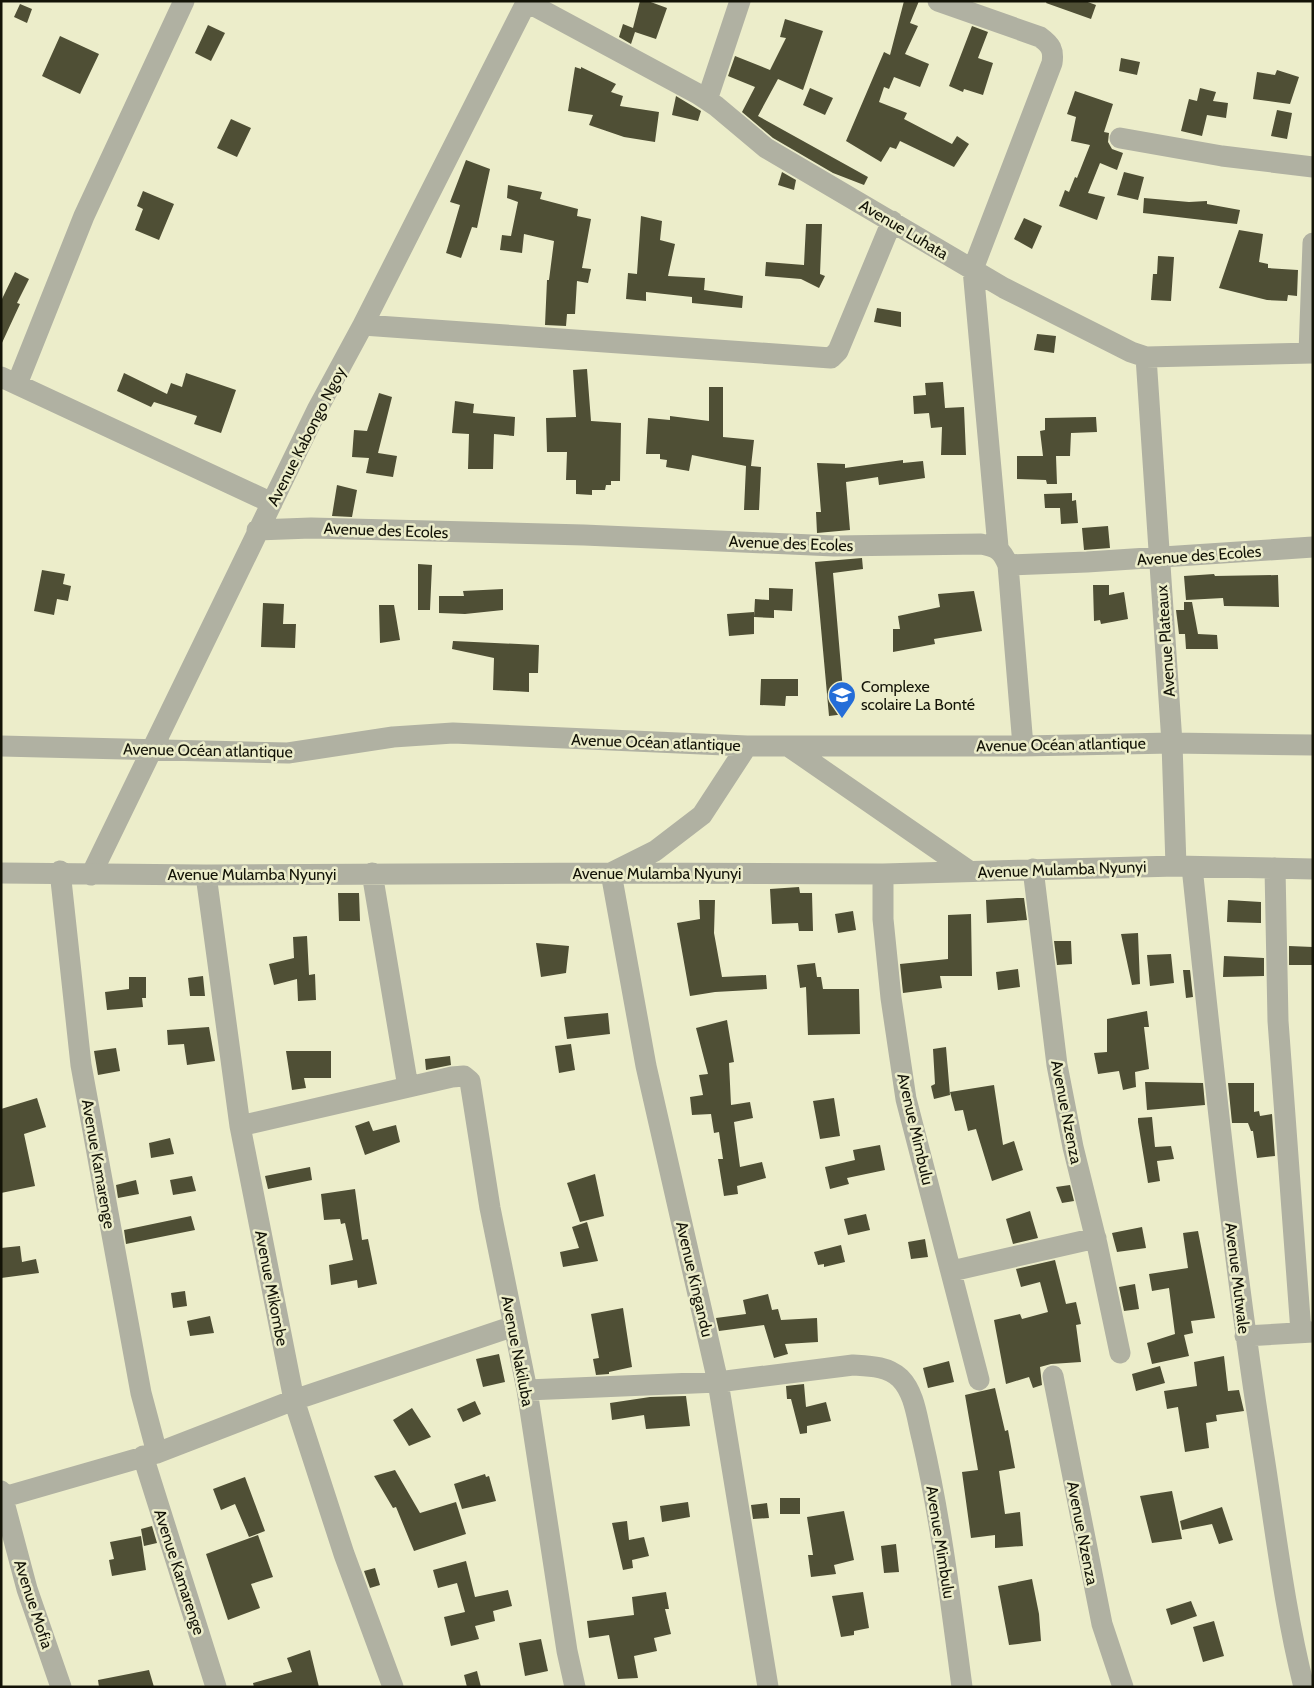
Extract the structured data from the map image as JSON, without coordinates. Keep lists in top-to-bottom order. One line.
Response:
{"streets":{"street":["Avenue Luhata","Avenue Kabongo Ngoy","Avenue des Ecoles","Avenue Plateaux","Avenue Océan atlantique","Avenue Mulamba Nyunyi","Avenue Nzenza","Avenue Mimbulu","Avenue Kamarenge","Avenue Mutwale","Avenue Kingandu","Avenue Mikombe","Avenue Nakiluba","Avenue Mofia"]},"crossings":[["Avenue Luhata","Avenue Kabongo Ngoy"],["Avenue Luhata","Avenue Plateaux"],["Avenue Kabongo Ngoy","Avenue des Ecoles"],["Avenue Kabongo Ngoy","Avenue Océan atlantique"],["Avenue Kabongo Ngoy","Avenue Mulamba Nyunyi"],["Avenue des Ecoles","Avenue Plateaux"],["Avenue Plateaux","Avenue Océan atlantique"],["Avenue Plateaux","Avenue Mulamba Nyunyi"],["Avenue Plateaux","Avenue Mutwale"],["Avenue Mulamba Nyunyi","Avenue Nzenza"],["Avenue Mulamba Nyunyi","Avenue Mimbulu"],["Avenue Mulamba Nyunyi","Avenue Kamarenge"],["Avenue Mulamba Nyunyi","Avenue Mutwale"],["Avenue Mulamba Nyunyi","Avenue Kingandu"],["Avenue Mulamba Nyunyi","Avenue Mikombe"],["Avenue Mimbulu","Avenue Kingandu"],["Avenue Mimbulu","Avenue Nakiluba"]],"places":{"school or university":["Complexe scolaire La Bonté"]}}
